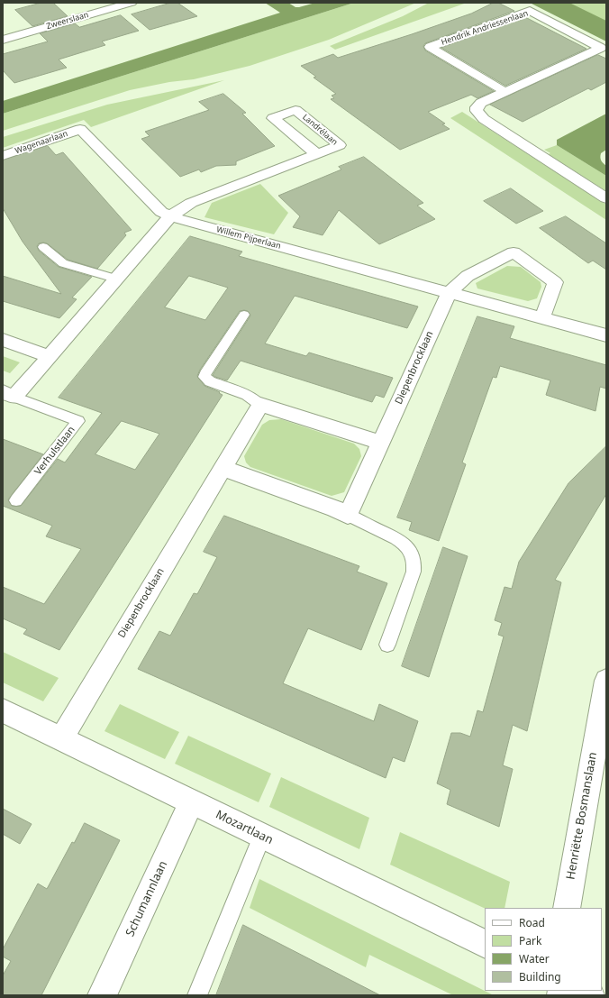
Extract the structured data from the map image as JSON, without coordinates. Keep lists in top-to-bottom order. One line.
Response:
{"streets":{"street":["Zweerslaan","Hendrik Andriessenlaan","Landrélaan","Wagenaarlaan","Willem Pijperlaan","Diepenbrocklaan","Verhulstlaan","Henriëtte Bosmanslaan","Mozartlaan","Schumannlaan"]},"crossings":[["Landrélaan","Willem Pijperlaan"],["Landrélaan","Verhulstlaan"],["Wagenaarlaan","Willem Pijperlaan"],["Willem Pijperlaan","Diepenbrocklaan"],["Willem Pijperlaan","Verhulstlaan"],["Diepenbrocklaan","Mozartlaan"],["Mozartlaan","Schumannlaan"]],"legend":["Road","Park","Water","Building"]}
